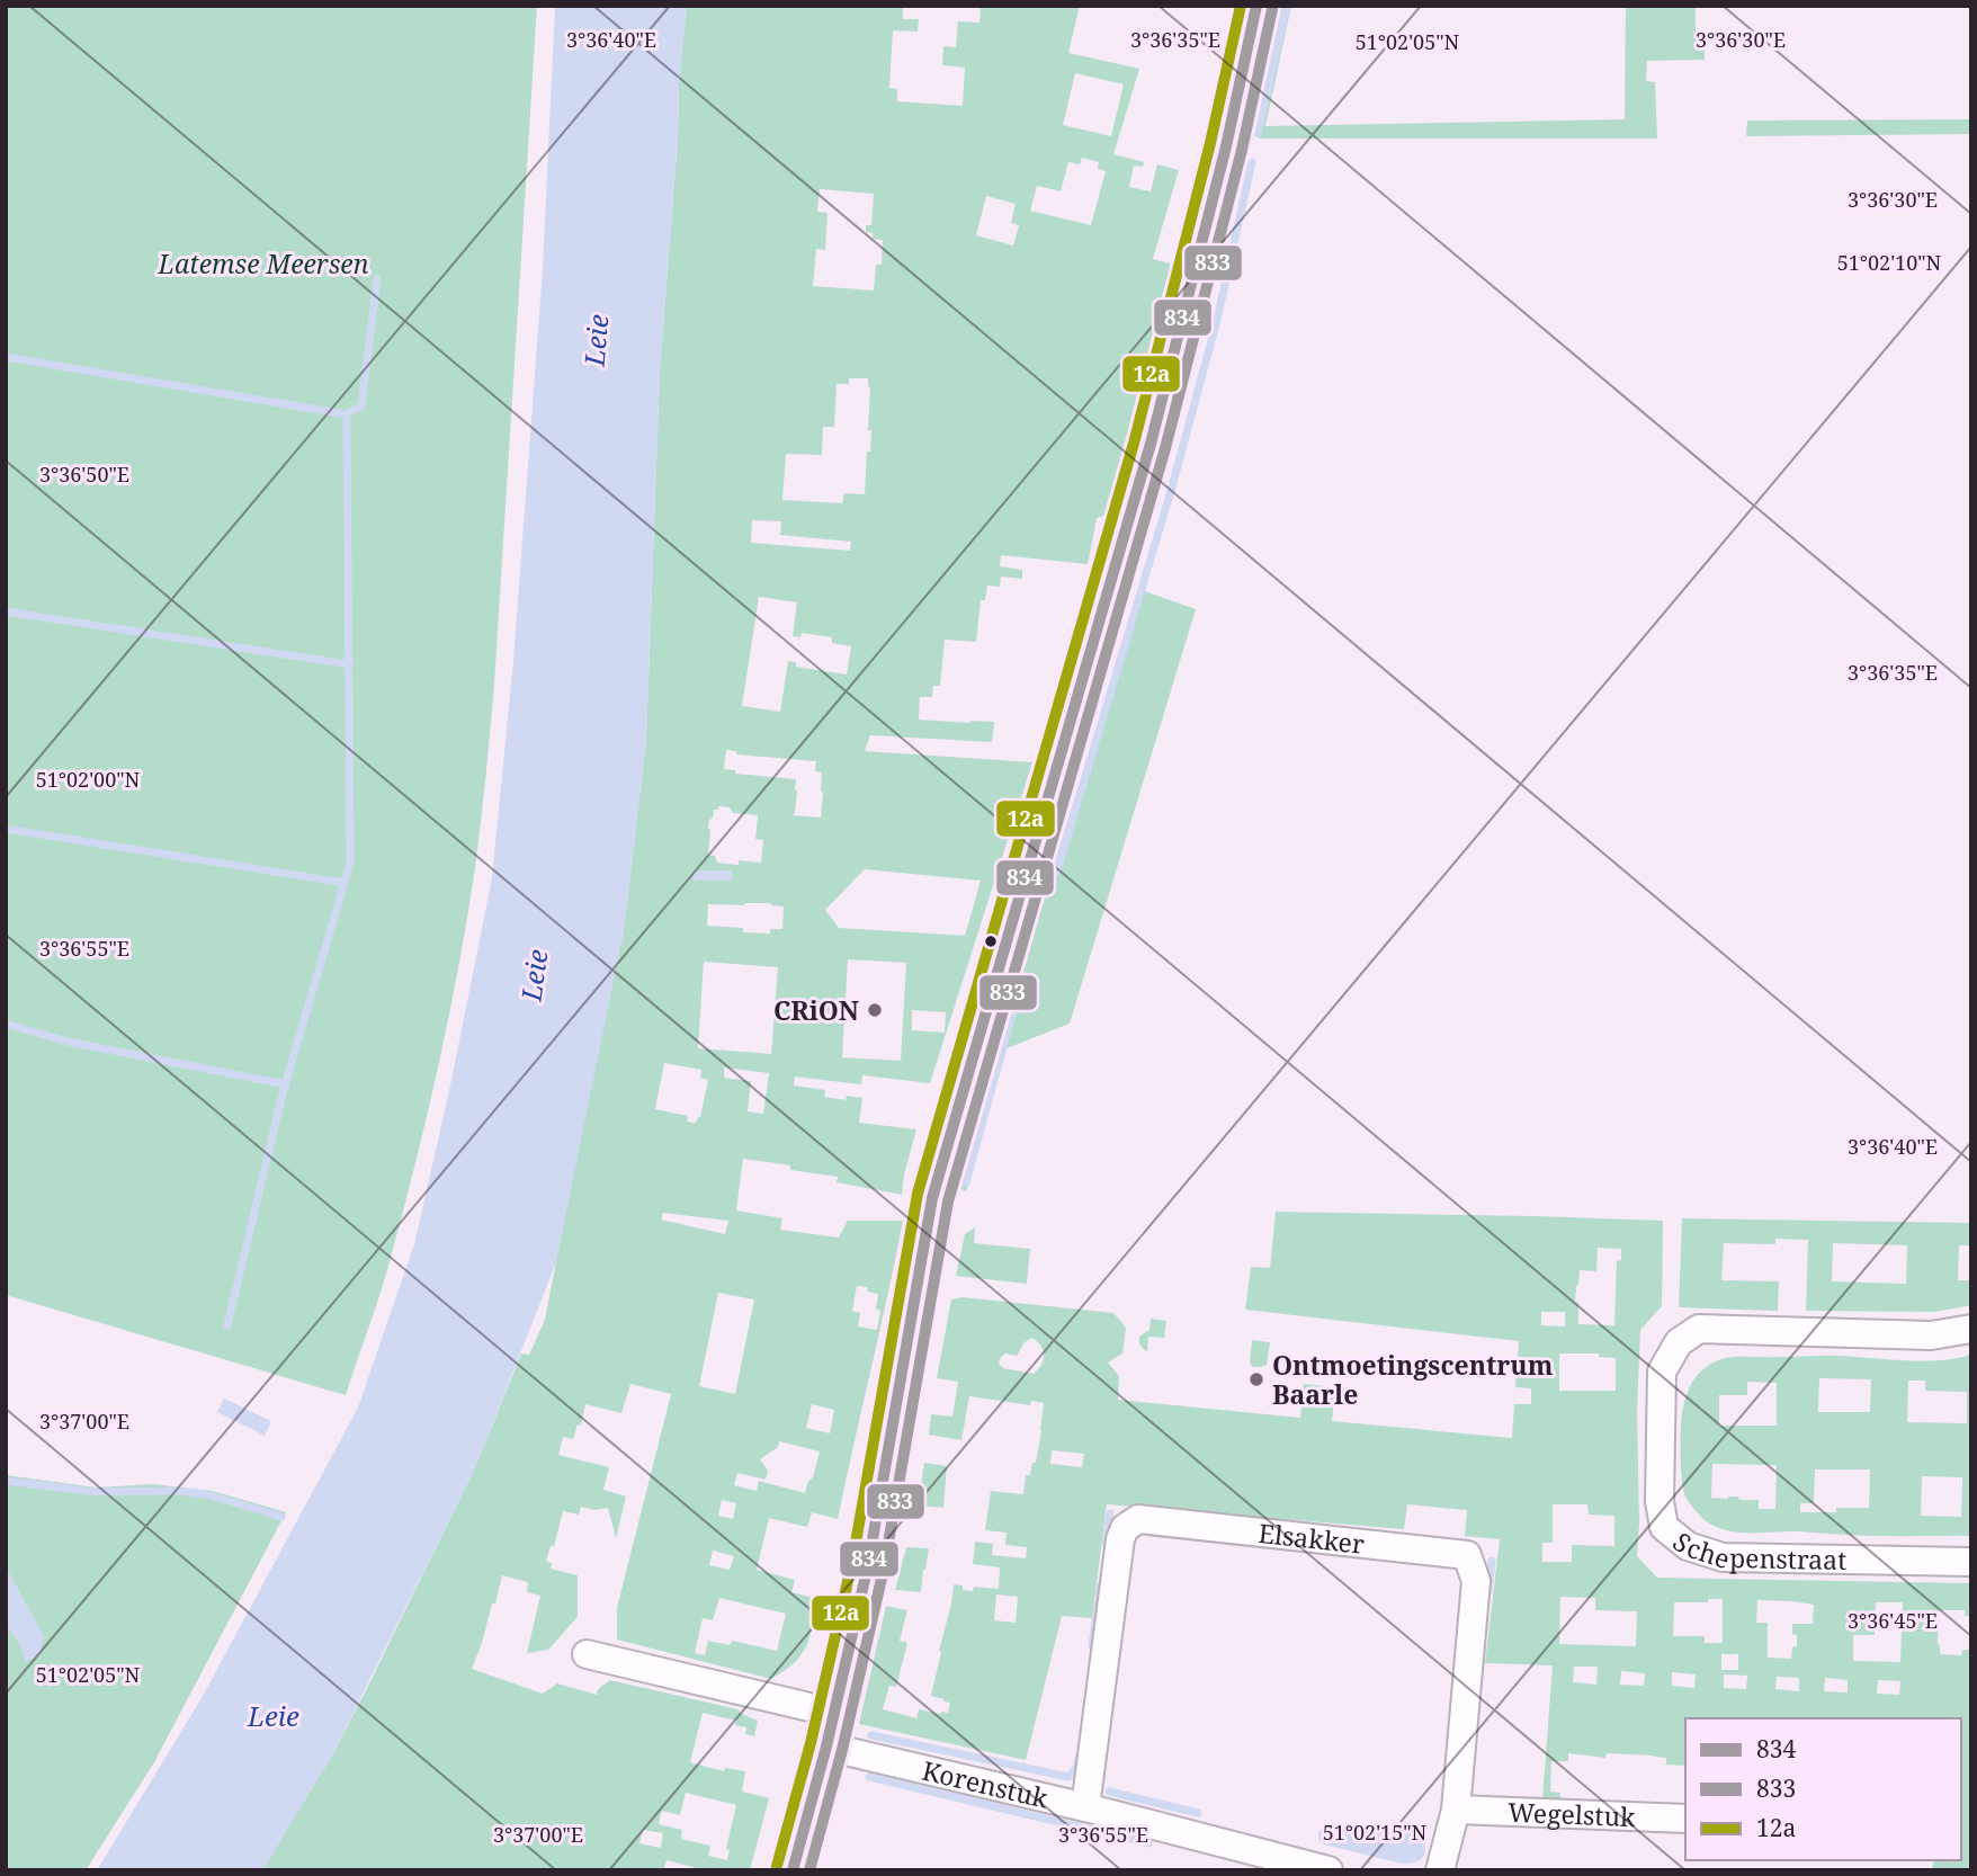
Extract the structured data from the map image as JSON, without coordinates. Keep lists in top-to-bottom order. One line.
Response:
{"streets":{"street":["Elsakker","Schepenstraat","Korenstuk","Wegelstuk"]},"crossings":[["Elsakker","Korenstuk"],["Elsakker","Wegelstuk"]],"water":["Leie"],"parks":["Latemse Meersen"],"places":["CRiON","Ontmoetingscentrum Baarle"],"lines":["transit line 834","transit line 12a","transit line 833"],"legend":["834","833","12a"],"coordinates":["3°36'40\"E","3°36'35\"E","3°36'30\"E","51°02'05\"N","51°02'10\"N","3°36'50\"E","51°02'00\"N","3°36'55\"E","3°37'00\"E","3°36'45\"E","51°02'15\"N"]}
